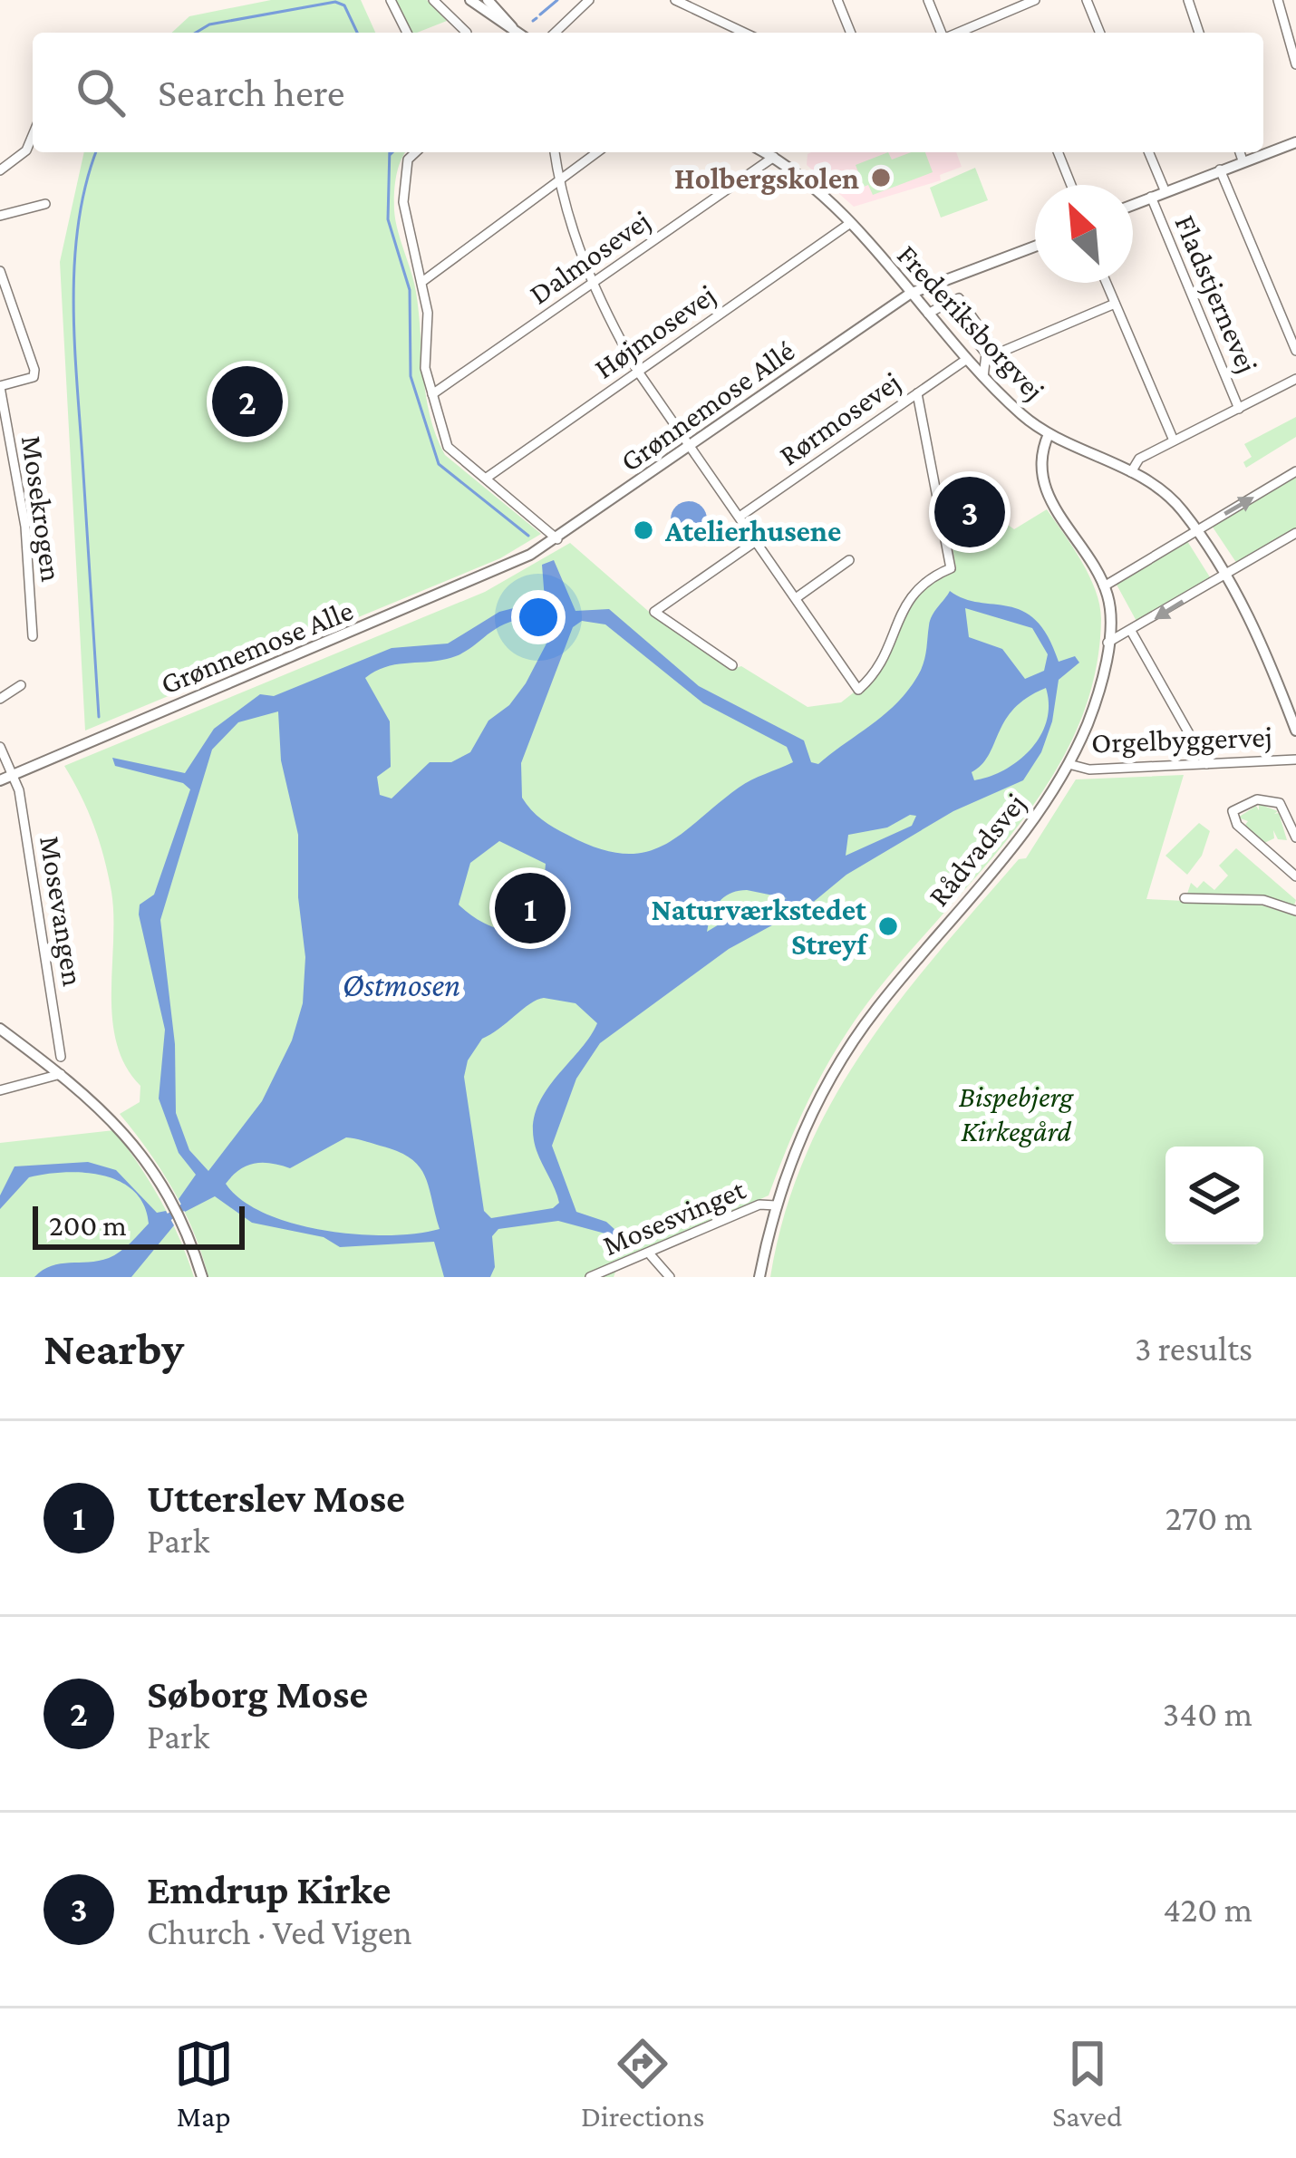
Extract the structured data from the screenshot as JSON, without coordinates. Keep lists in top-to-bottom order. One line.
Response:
{"streets":{"street":["Dalmosevej","Fladstjernevej","Frederiksborgvej","Højmosevej","Grønnemose Allé","Rørmosevej","Mosekrogen","Grønnemose Alle","Orgelbyggervej","Rådvadsvej","Mosevangen","Mosesvinget"]},"crossings":[["Dalmosevej","Frederiksborgvej"],["Frederiksborgvej","Højmosevej"],["Frederiksborgvej","Grønnemose Allé"],["Frederiksborgvej","Rørmosevej"],["Frederiksborgvej","Rådvadsvej"],["Grønnemose Allé","Grønnemose Alle"],["Grønnemose Alle","Mosevangen"],["Orgelbyggervej","Rådvadsvej"],["Rådvadsvej","Mosesvinget"]],"water":["Østmosen"],"parks":["Bispebjerg Kirkegård"],"places":["Holbergskolen","Atelierhusene","Naturværkstedet Streyf"],"scale_bar":"200 m","north":"top left","page":{"search":"Search here","pins":["2","3","1"],"scale":"200 m","heading":["Nearby","3 results"],"list":[{"mark":"1","name":"Utterslev Mose","note":"Park","value":"270 m"},{"mark":"2","name":"Søborg Mose","note":"Park","value":"340 m"},{"mark":"3","name":"Emdrup Kirke","note":"Church · Ved Vigen","value":"420 m"}],"nav":["Map","Directions","Saved"]}}
